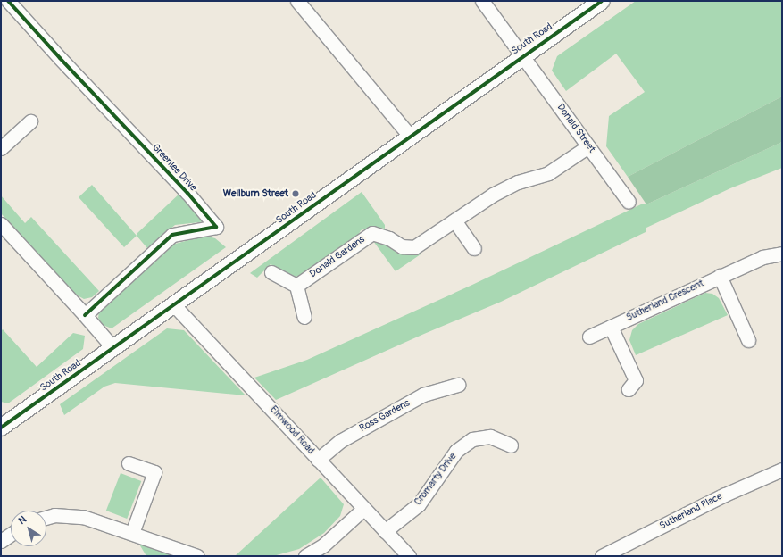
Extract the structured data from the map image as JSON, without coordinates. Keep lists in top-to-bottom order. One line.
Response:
{"streets":{"street":["South Road","Donald Street","Greenlee Drive","Donald Gardens","Sutherland Crescent","Ross Gardens","Elmwood Road","Cromarty Drive","Sutherland Place"]},"crossings":[["South Road","Donald Street"],["South Road","Elmwood Road"],["Donald Street","Donald Gardens"],["Ross Gardens","Elmwood Road"],["Elmwood Road","Cromarty Drive"]],"places":["Wellburn Street"],"north":"top left"}
